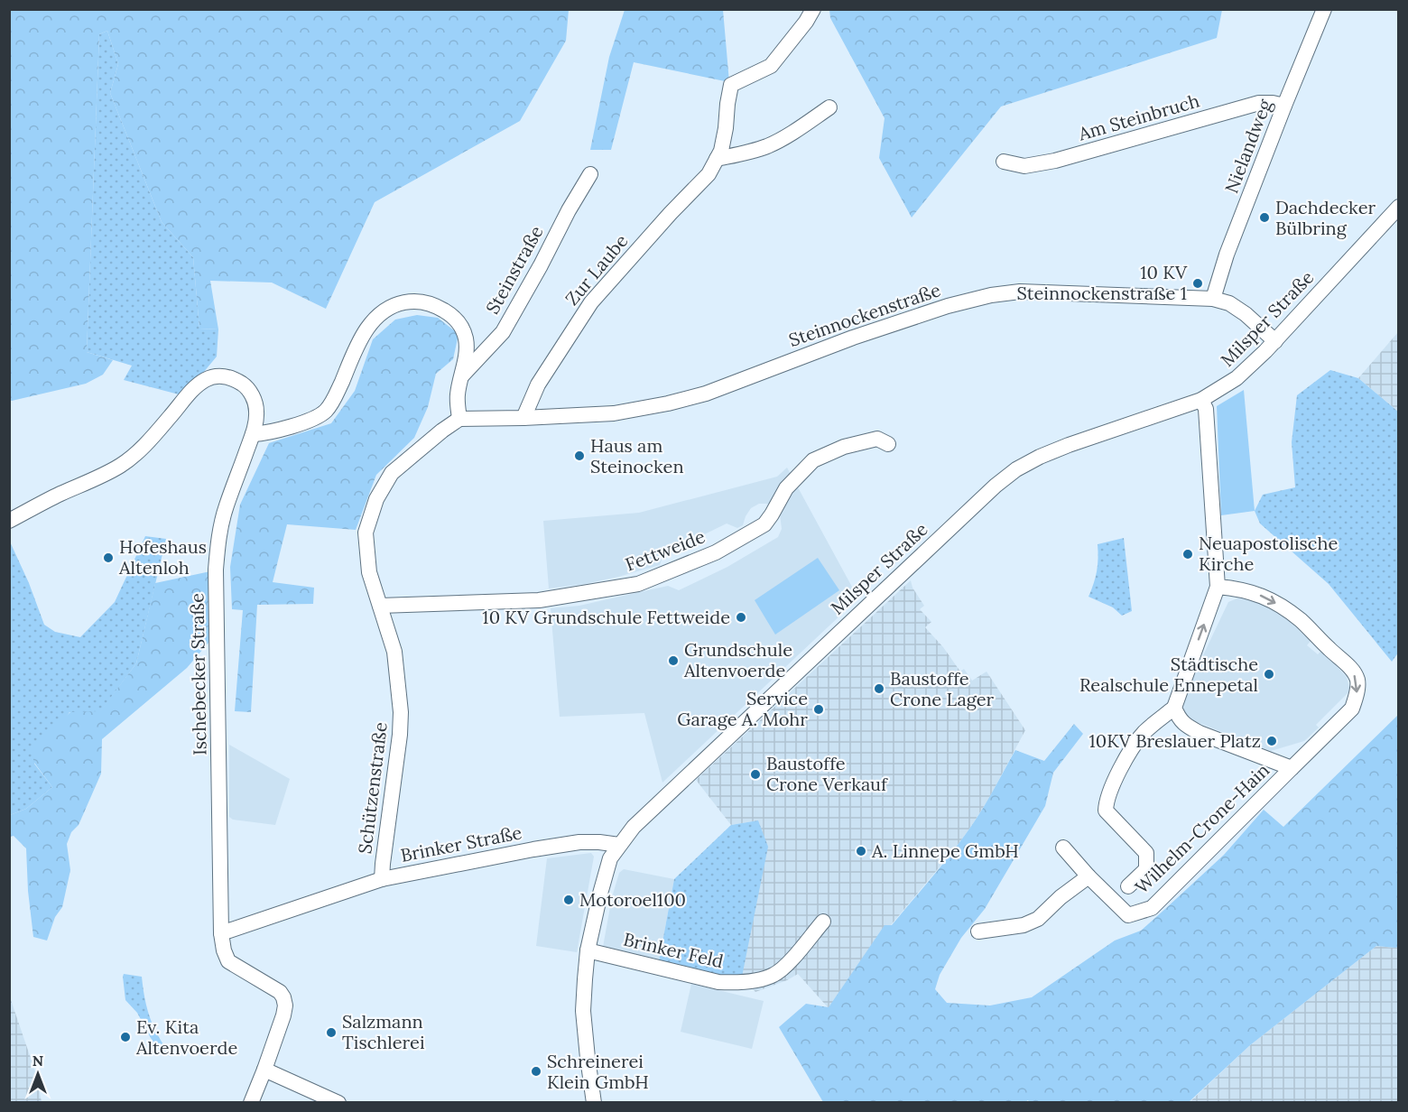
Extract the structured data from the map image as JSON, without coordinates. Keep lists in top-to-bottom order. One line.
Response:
{"streets":{"street":["Am Steinbruch","Nielandweg","Steinstraße","Zur Laube","Steinnockenstraße","Milsper Straße","Fettweide","Ischebecker Straße","Schützenstraße","Wilhelm-Crone-Hain","Brinker Straße","Brinker Feld"]},"crossings":[["Am Steinbruch","Nielandweg"],["Nielandweg","Steinnockenstraße"],["Zur Laube","Steinnockenstraße"],["Steinnockenstraße","Milsper Straße"],["Steinnockenstraße","Schützenstraße"],["Milsper Straße","Brinker Straße"],["Milsper Straße","Brinker Feld"],["Fettweide","Schützenstraße"],["Ischebecker Straße","Brinker Straße"],["Schützenstraße","Brinker Straße"]],"places":["Dachdecker Bülbring","10 KV Steinnockenstraße 1","Haus am Steinocken","Neuapostolische Kirche","Hofeshaus Altenloh","10 KV Grundschule Fettweide","Grundschule Altenvoerde","Städtische Realschule Ennepetal","Baustoffe Crone Lager","Service Garage A. Mohr","10KV Breslauer Platz","Baustoffe Crone Verkauf","A. Linnepe GmbH","Motoroel100","Salzmann Tischlerei","Ev. Kita Altenvoerde","Schreinerei Klein GmbH"],"north":"top"}
